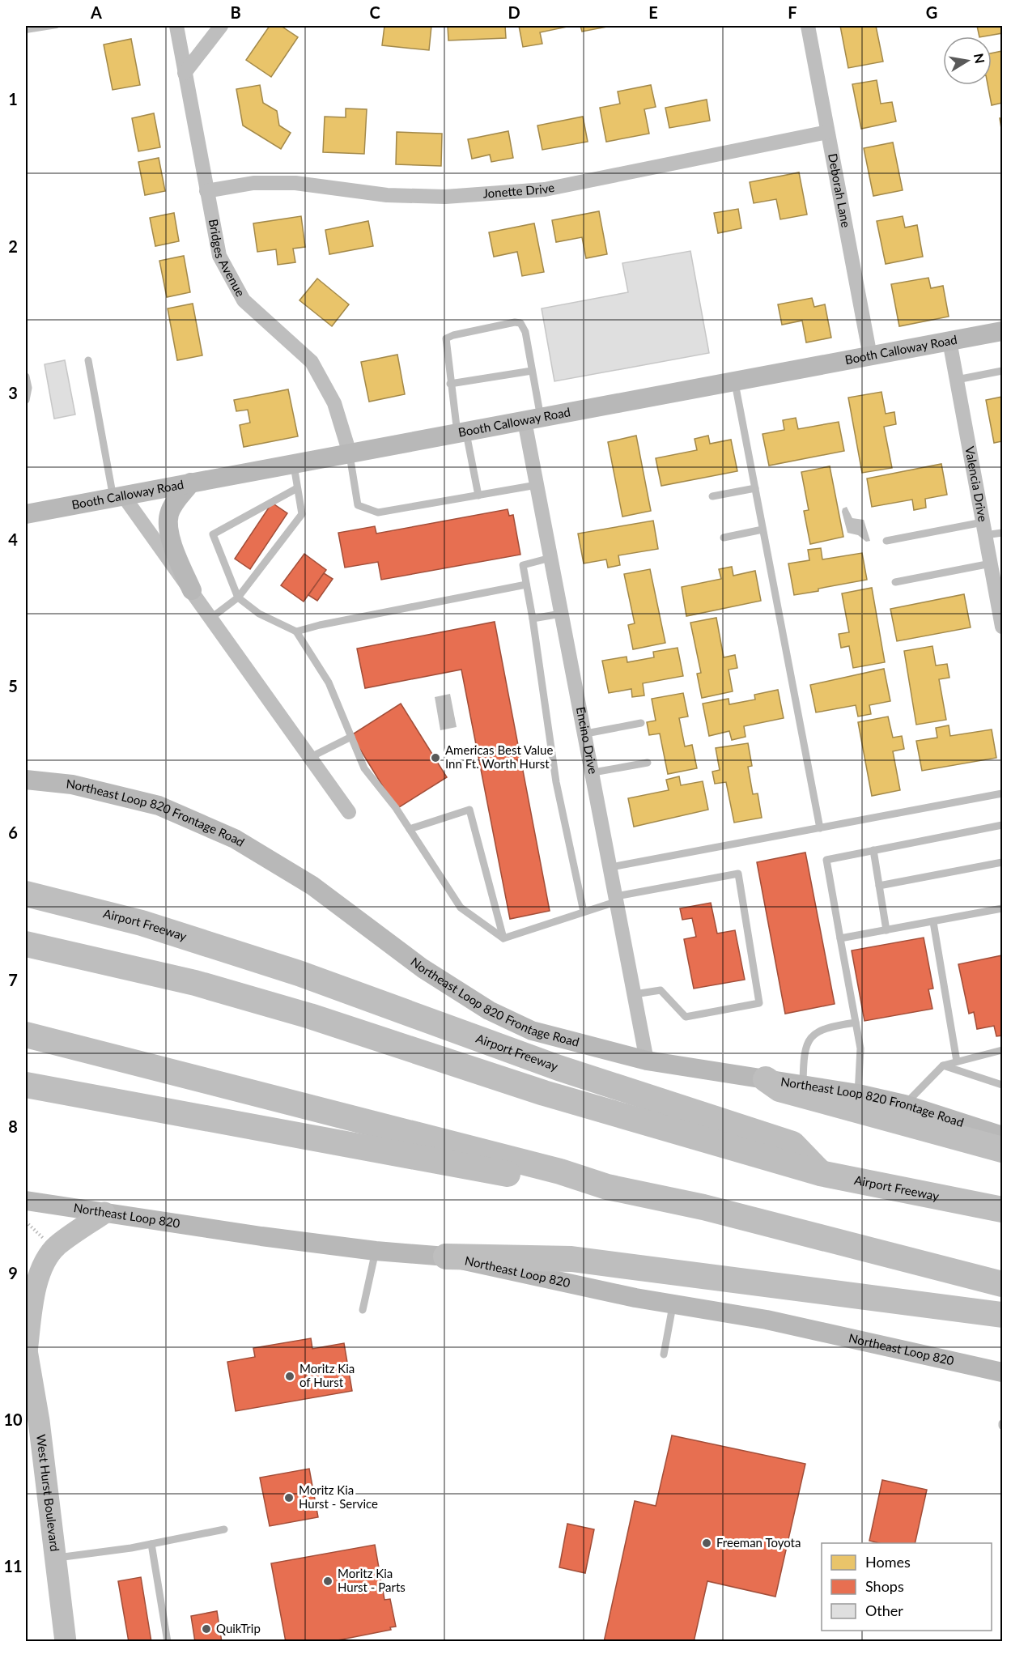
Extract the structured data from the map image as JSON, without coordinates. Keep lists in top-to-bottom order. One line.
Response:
{"streets":{"highway":["Airport Freeway"],"main road":["Booth Calloway Road","Northeast Loop 820 Frontage Road","Northeast Loop 820","West Hurst Boulevard"],"street":["Jonette Drive","Deborah Lane","Bridges Avenue","Valencia Drive","Encino Drive"]},"crossings":[["Jonette Drive","Deborah Lane"],["Jonette Drive","Bridges Avenue"],["Deborah Lane","Booth Calloway Road"],["Bridges Avenue","Booth Calloway Road"],["Booth Calloway Road","Valencia Drive"],["Booth Calloway Road","Encino Drive"],["Encino Drive","Northeast Loop 820 Frontage Road"],["Northeast Loop 820","West Hurst Boulevard"]],"places":["Americas Best Value Inn Ft. Worth Hurst","Moritz Kia of Hurst","Moritz Kia Hurst - Service","Freeman Toyota","Moritz Kia Hurst - Parts","QuikTrip"],"legend":["Homes","Shops","Other"],"north":"right","grid":{"columns":["A","B","C","D","E","F","G"],"rows":["1","2","3","4","5","6","7","8","9","10","11"]}}
